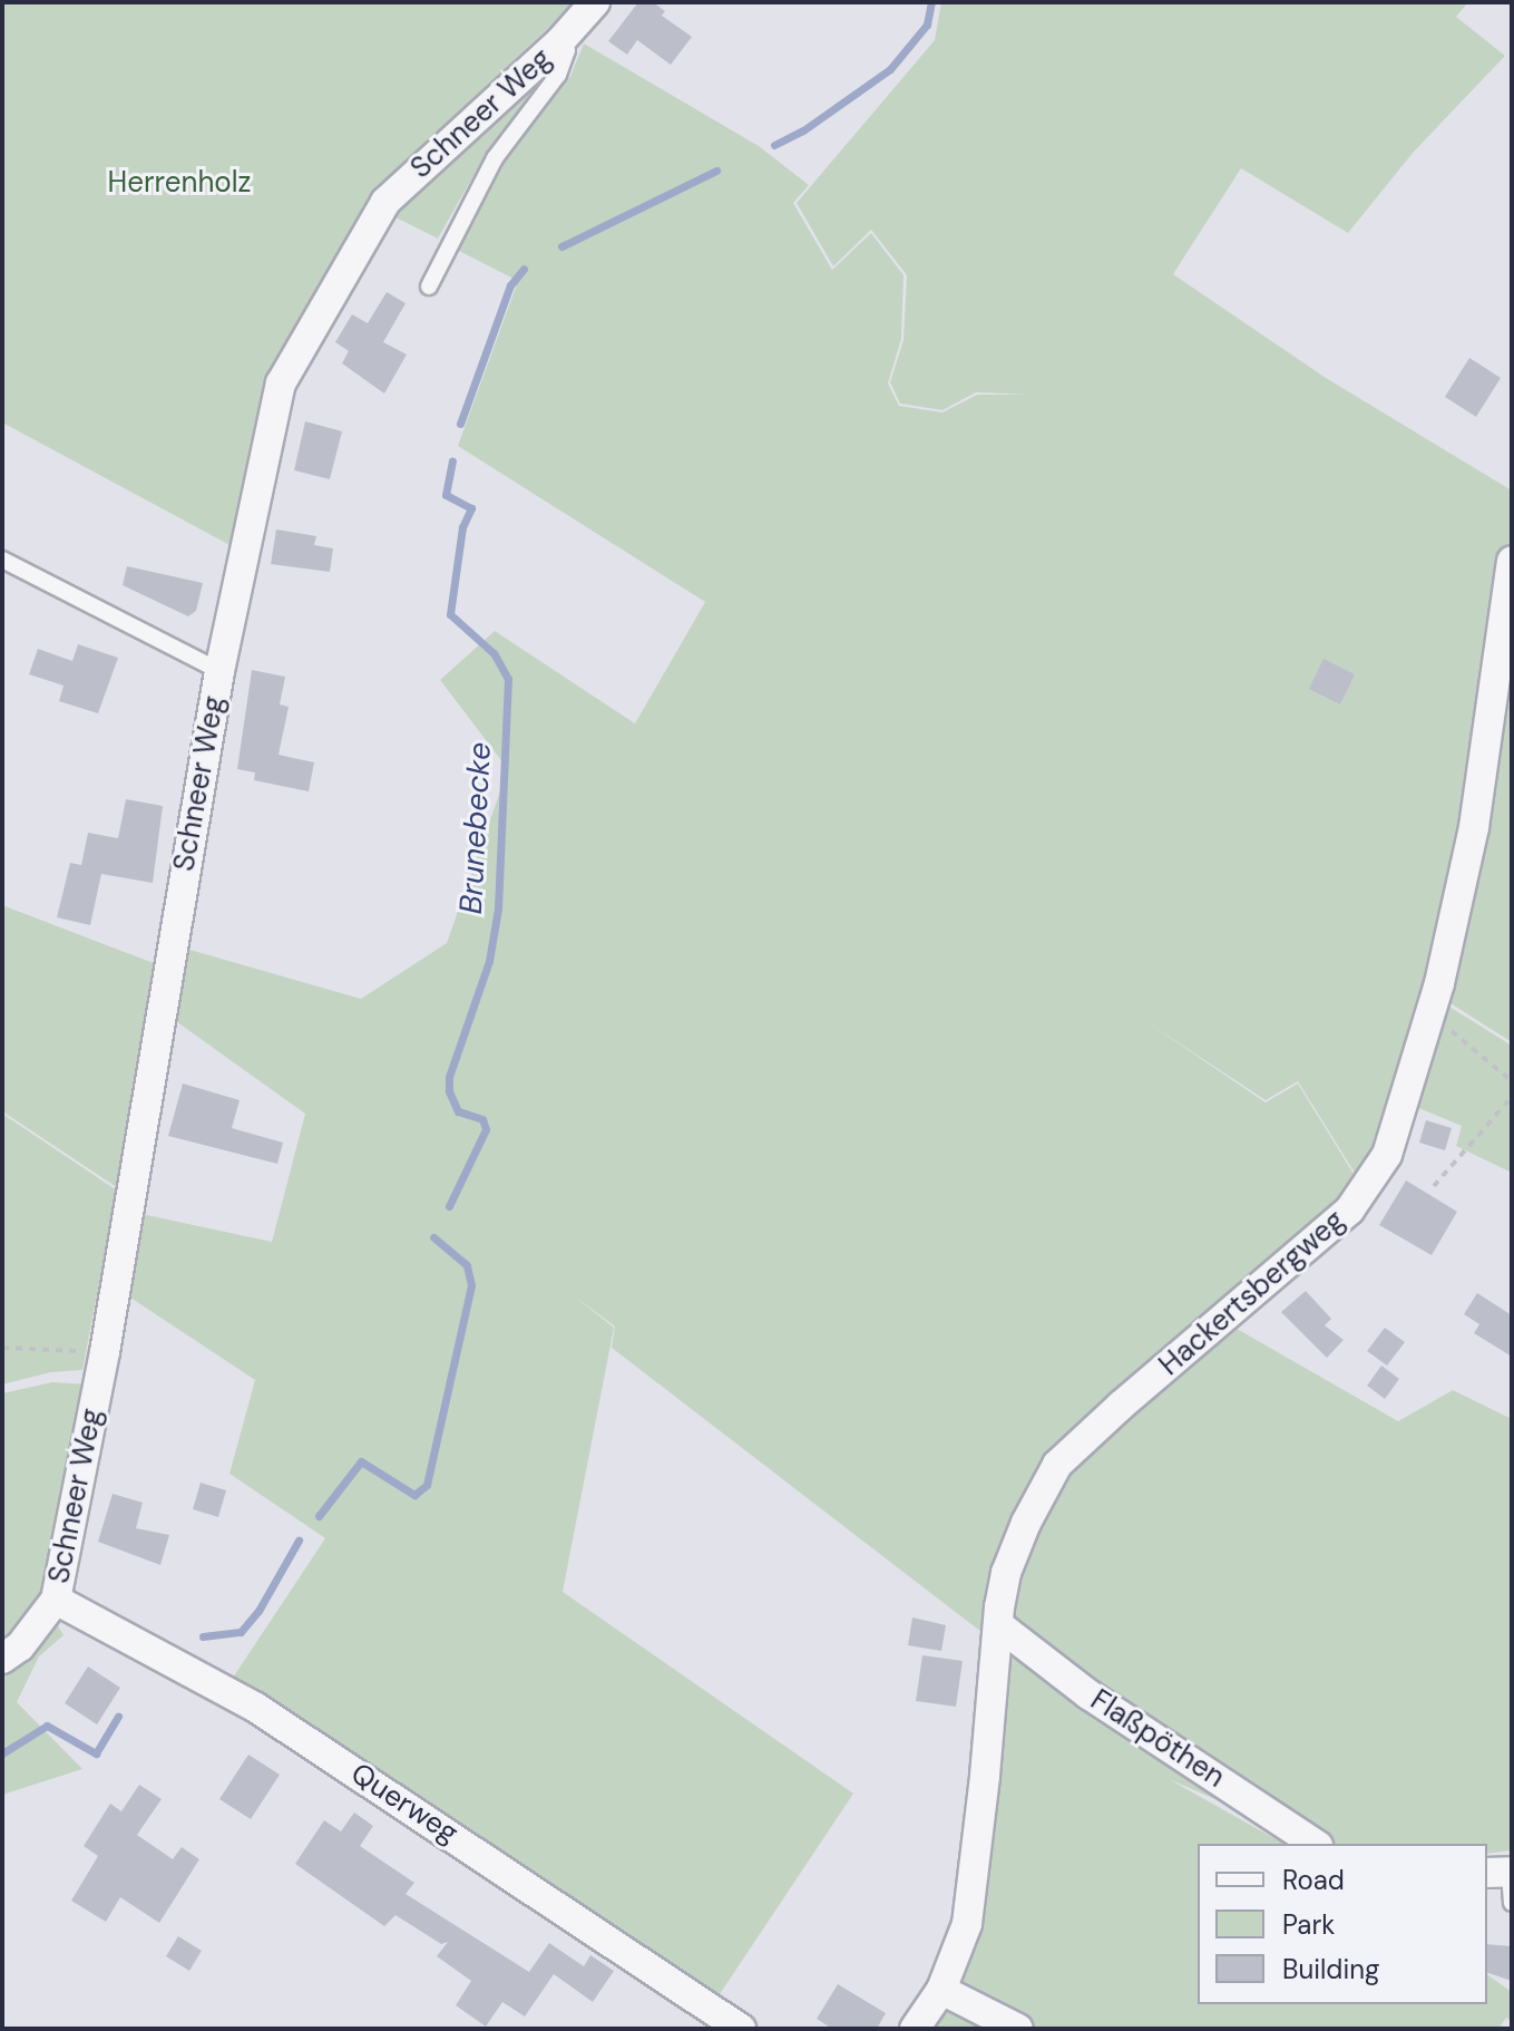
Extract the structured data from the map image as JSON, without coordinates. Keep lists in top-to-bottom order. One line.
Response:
{"streets":{"street":["Schneer Weg","Hackertsbergweg","Flaßpöthen","Querweg"]},"crossings":[["Schneer Weg","Querweg"],["Hackertsbergweg","Flaßpöthen"]],"water":["Brunebecke"],"parks":["Herrenholz"],"legend":["Road","Park","Building"]}
